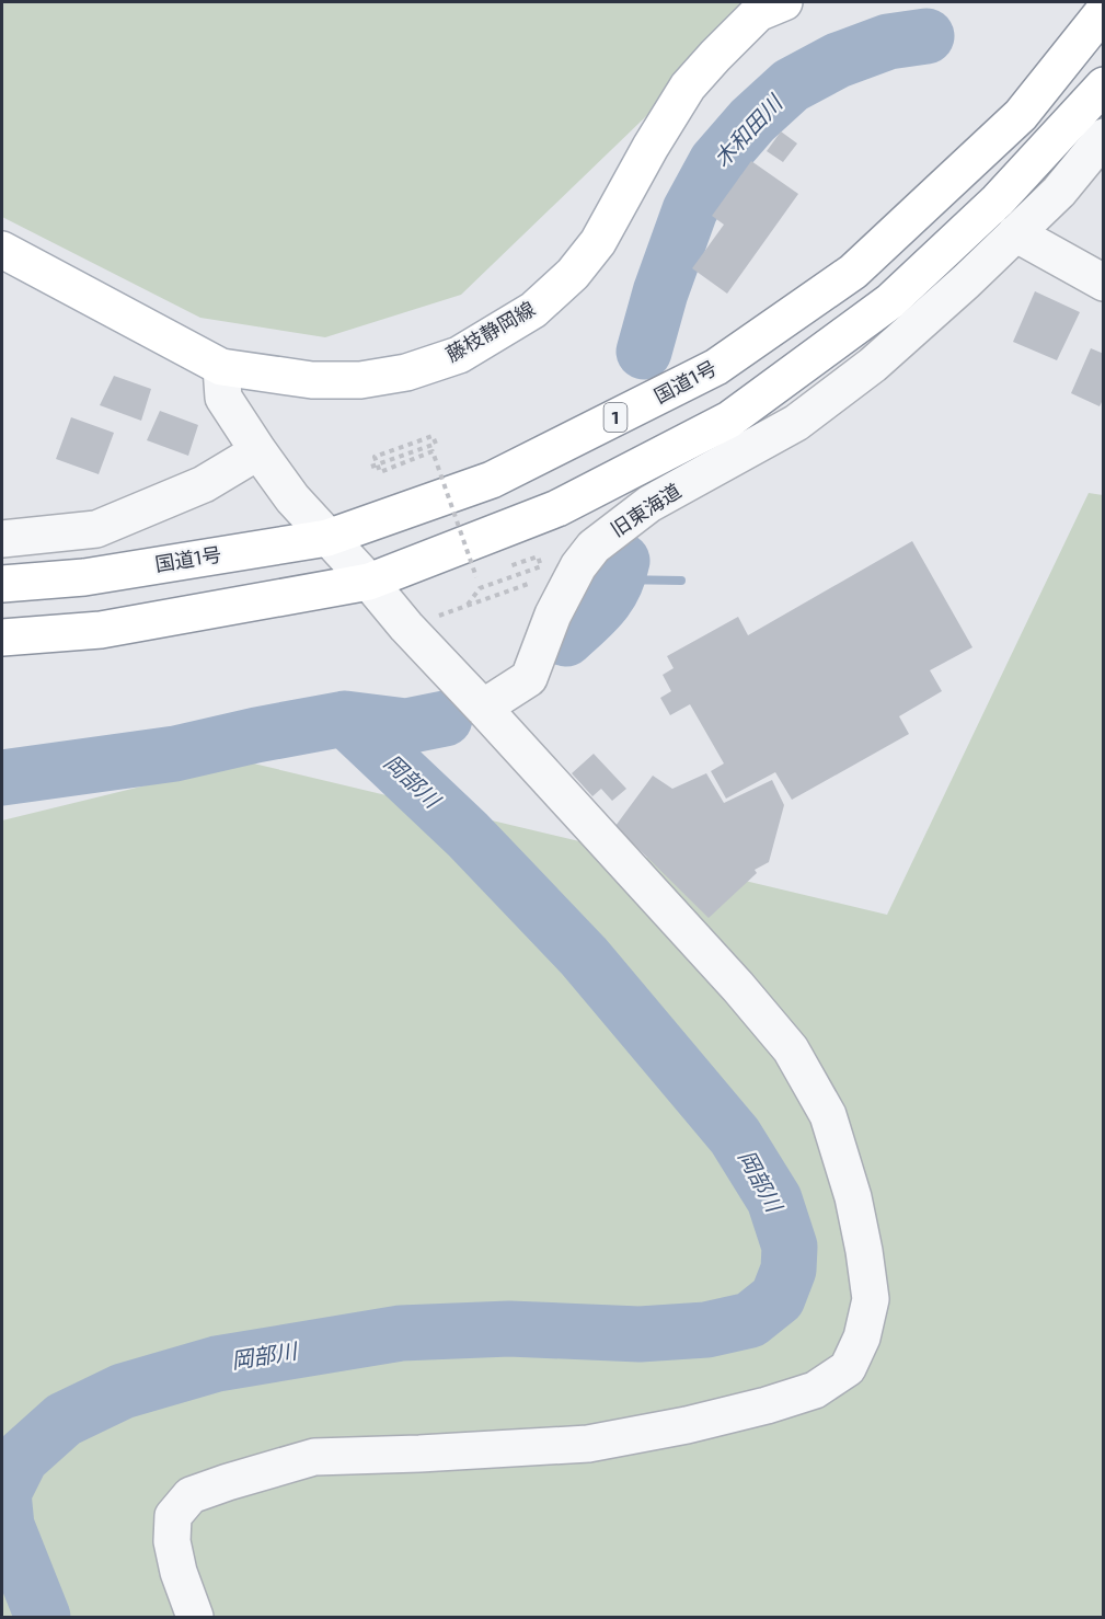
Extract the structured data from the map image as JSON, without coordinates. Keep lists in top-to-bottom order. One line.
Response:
{"streets":{"main road":["藤枝静岡線","国道1号","1"],"street":["旧東海道"]},"water":["木和田川","岡部川"]}
